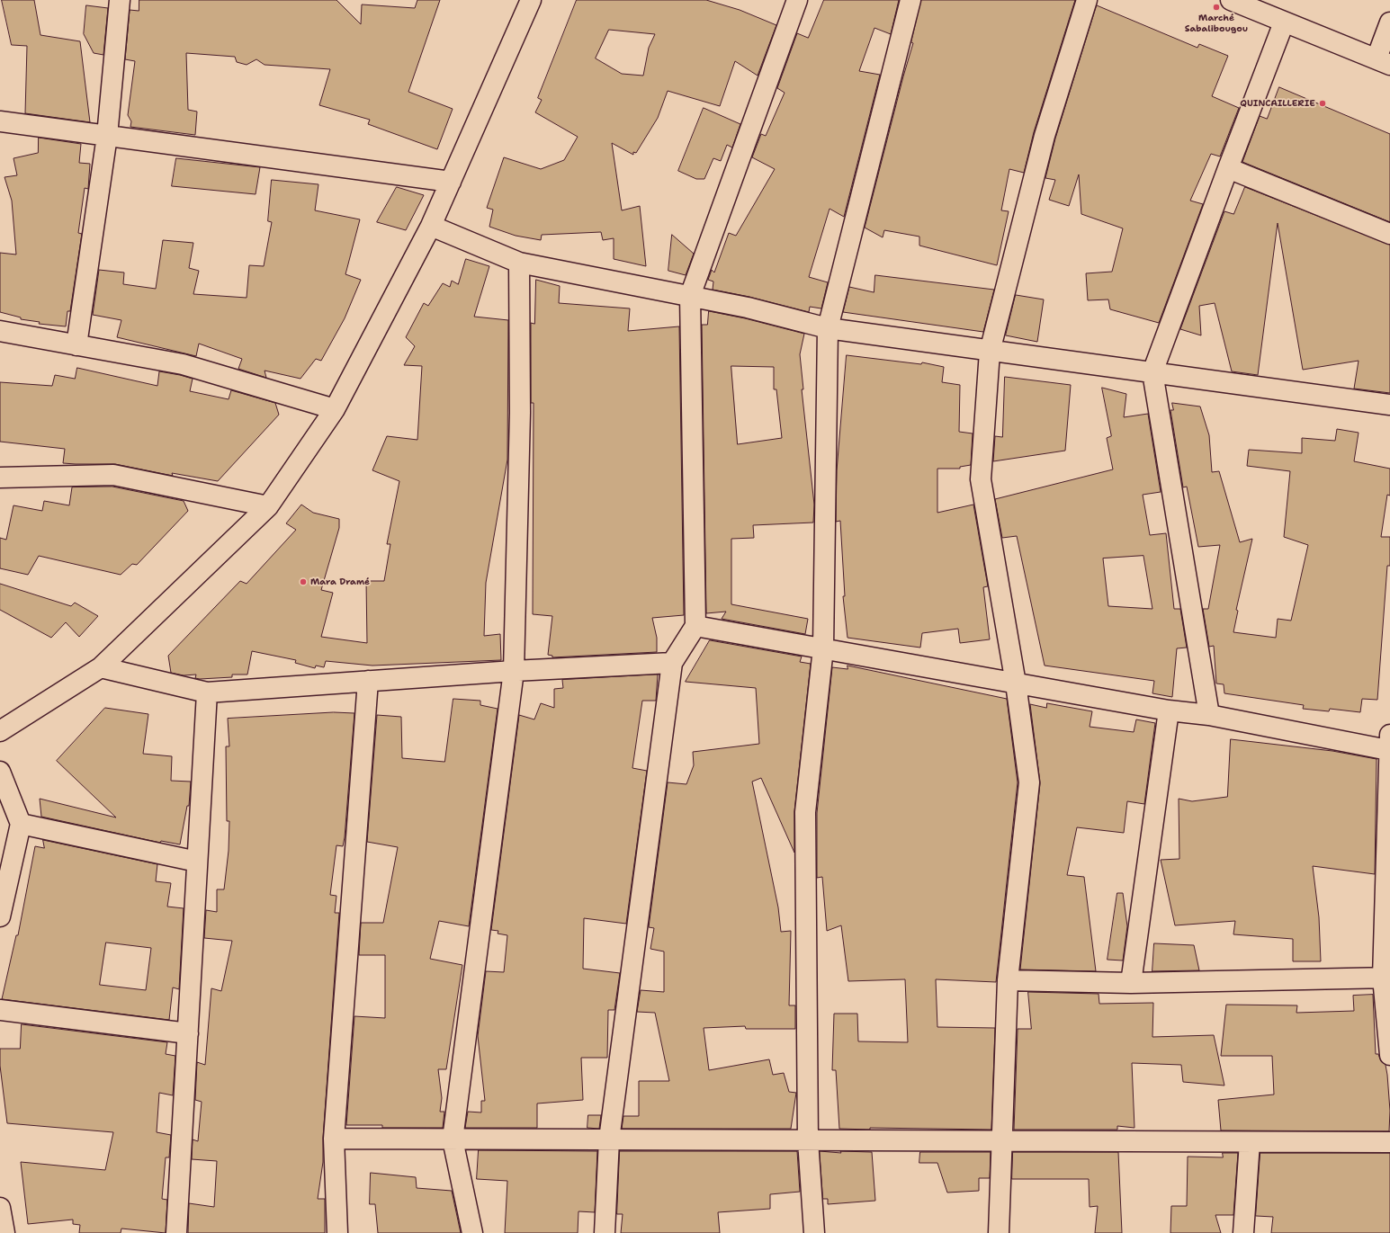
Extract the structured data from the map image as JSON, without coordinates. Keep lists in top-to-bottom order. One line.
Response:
{"places":["Marché Sabalibougou","QUINCAILLERIE","Mara Dramé"]}
